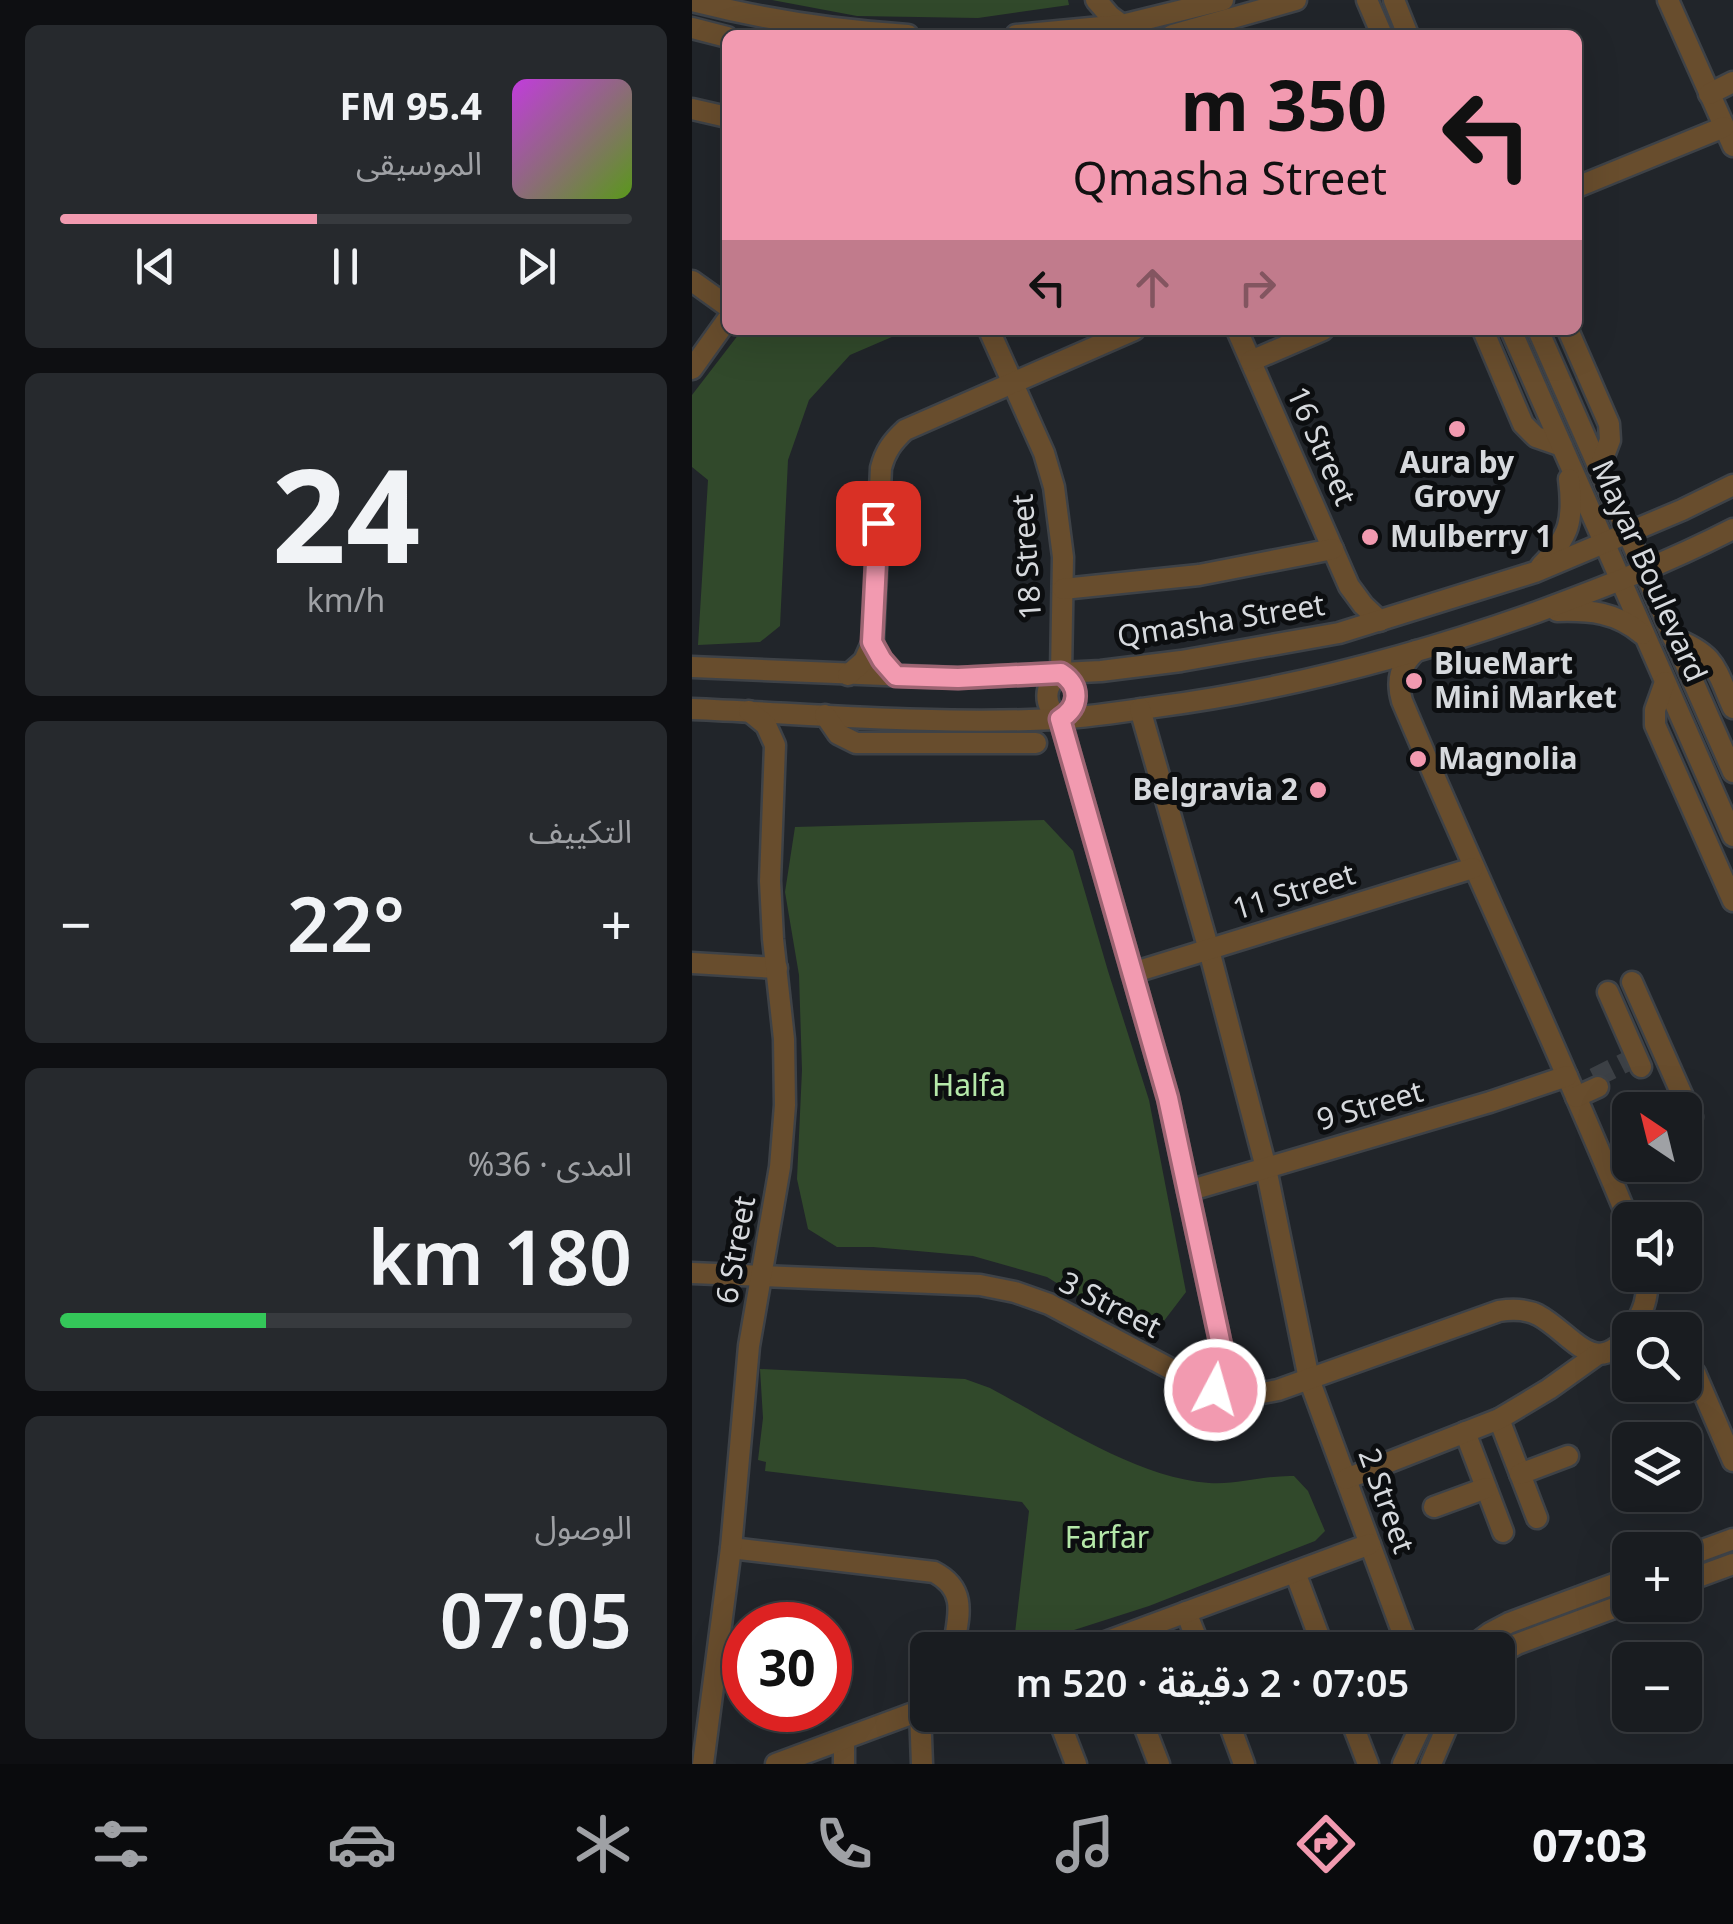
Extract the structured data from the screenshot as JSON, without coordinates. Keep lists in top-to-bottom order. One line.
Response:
{"streets":{"street":["16 Street","18 Street","Mayar Boulevard","Qmasha Street","11 Street","9 Street","6 Street","3 Street","2 Street"]},"crossings":[["16 Street","Qmasha Street"],["18 Street","Qmasha Street"],["Mayar Boulevard","Qmasha Street"],["11 Street","2 Street"],["9 Street","2 Street"],["6 Street","3 Street"],["3 Street","2 Street"]],"parks":["Halfa","Farfar"],"places":["Aura by Grovy","Mulberry 1","BlueMart Mini Market","Magnolia","Belgravia 2"],"north":"top left","page":{"turn":["350 m","Qmasha Street"],"song":["95.4 FM","الموسيقى"],"tile":[["24","km/h"],"التكييف",["المدى · 36%","180 km"],["الوصول","07:05"]],"heat":["−","22°","+"],"map_buttons":["+","−"],"limit":"30","trip":"07:05 · 2 دقيقة · 520 m","tabs":"07:03"}}
